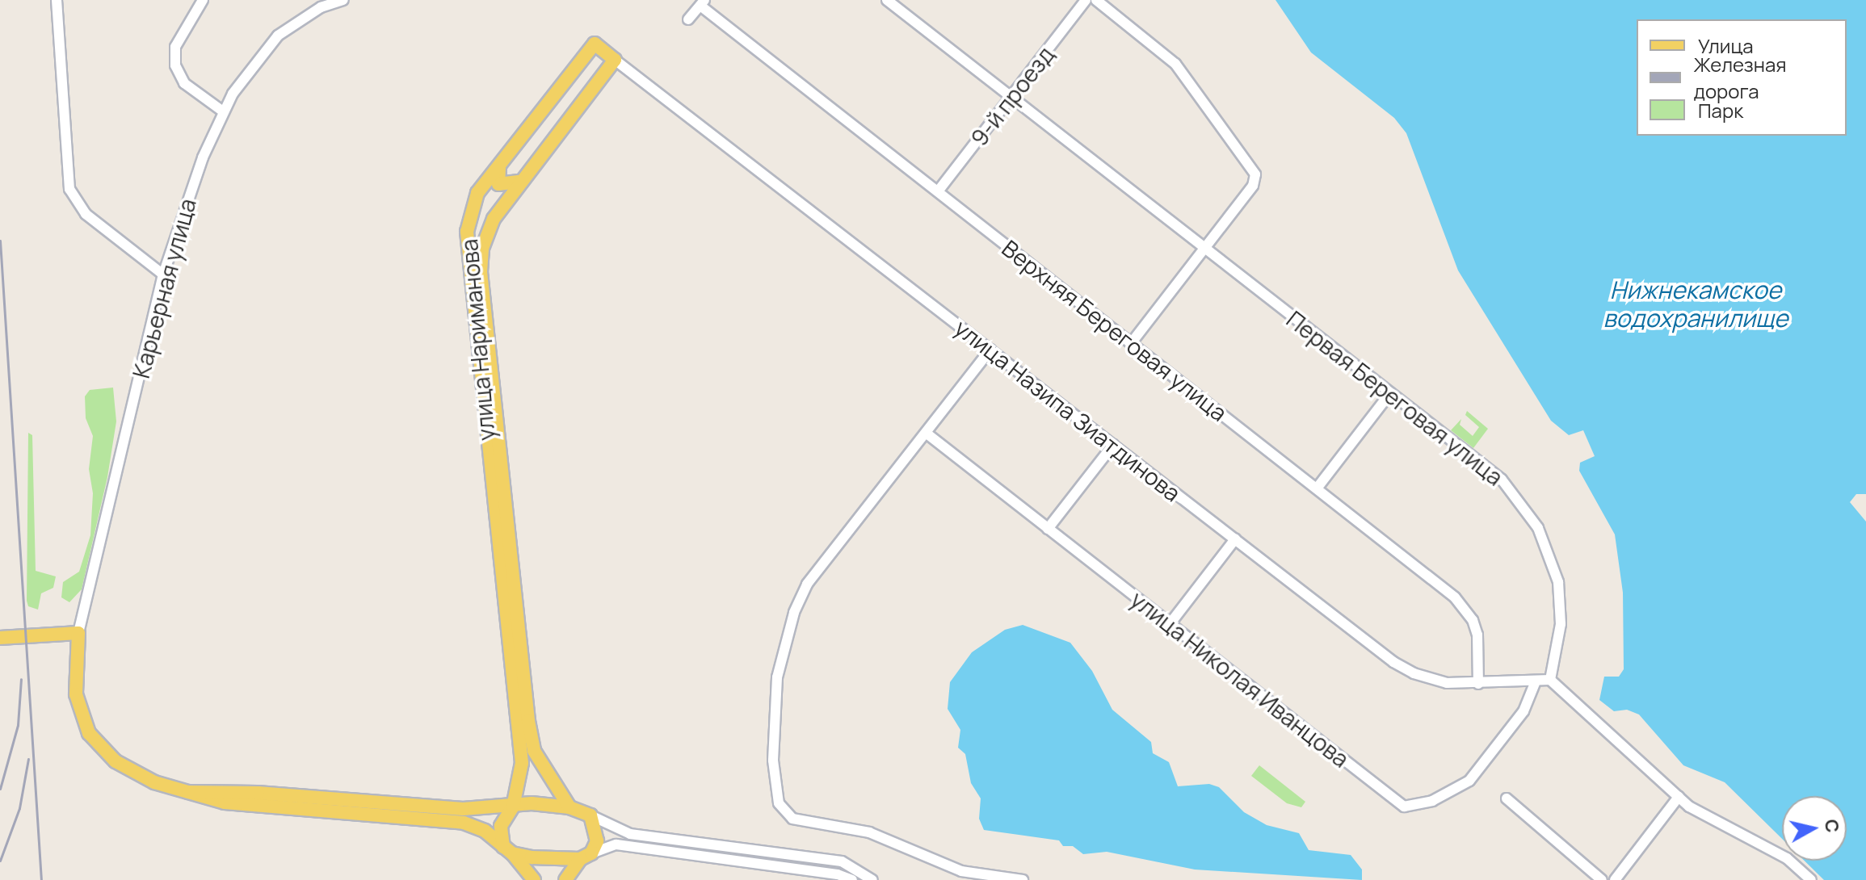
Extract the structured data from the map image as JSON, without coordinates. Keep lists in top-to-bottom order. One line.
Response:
{"streets":{"main road":["улица Нариманова"],"street":["9-й проезд","Карьерная улица","Верхняя Береговая улица","Первая Береговая улица","улица Назипа Зиатдинова","улица Николая Иванцова"]},"crossings":[["9-й проезд","Верхняя Береговая улица"],["9-й проезд","Первая Береговая улица"],["Верхняя Береговая улица","улица Назипа Зиатдинова"],["улица Нариманова","улица Назипа Зиатдинова"],["Первая Береговая улица","улица Назипа Зиатдинова"],["улица Назипа Зиатдинова","улица Николая Иванцова"]],"water":["Нижнекамское водохранилище"],"legend":["Улица","Железная дорога","Парк"],"north":"right"}
